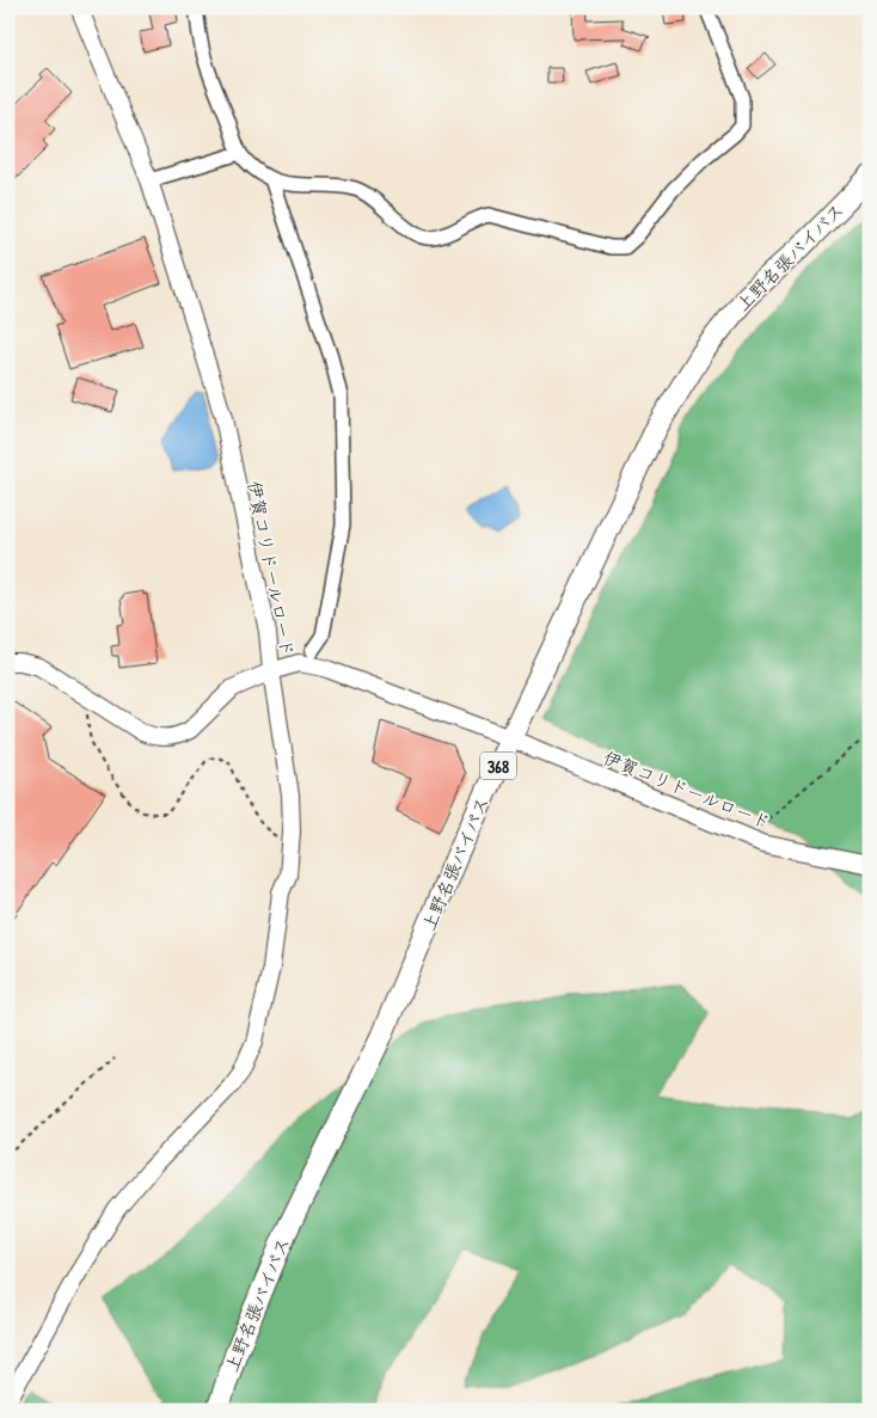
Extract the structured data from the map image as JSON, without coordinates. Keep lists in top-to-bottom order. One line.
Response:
{"streets":{"highway":["上野名張バイパス","368"],"street":["伊賀コリドールロード"]},"crossings":[["上野名張バイパス","伊賀コリドールロード"]]}
